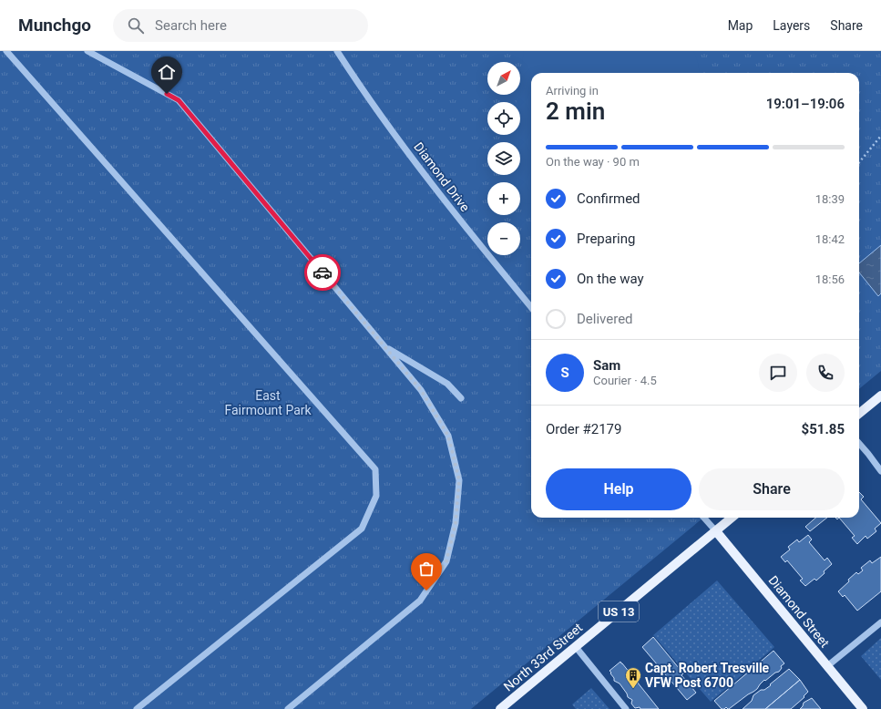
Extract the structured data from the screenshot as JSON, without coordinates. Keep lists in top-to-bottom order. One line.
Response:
{"streets":{"main road":["US 13","Diamond Street","North 33rd Street"],"street":["Diamond Drive"]},"crossings":[["Diamond Street","North 33rd Street"]],"parks":["East Fairmount Park"],"places":{"building":["Capt. Robert Tresville VFW Post 6700"]},"north":"top right","page":{"header":"Munchgo","search":"Search here","nav":["Map","Layers","Share"],"map_buttons":["+","−"],"heading":["2 min","Arriving in","19:01–19:06"],"panel":["Sam","Courier · 4.5","Order #2179","$51.85"],"bar":"On the way · 90 m","list":[["Confirmed","18:39"],["Preparing","18:42"],["On the way","18:56"],"Delivered"],"round":"S","buttons":["Help","Share"]}}
